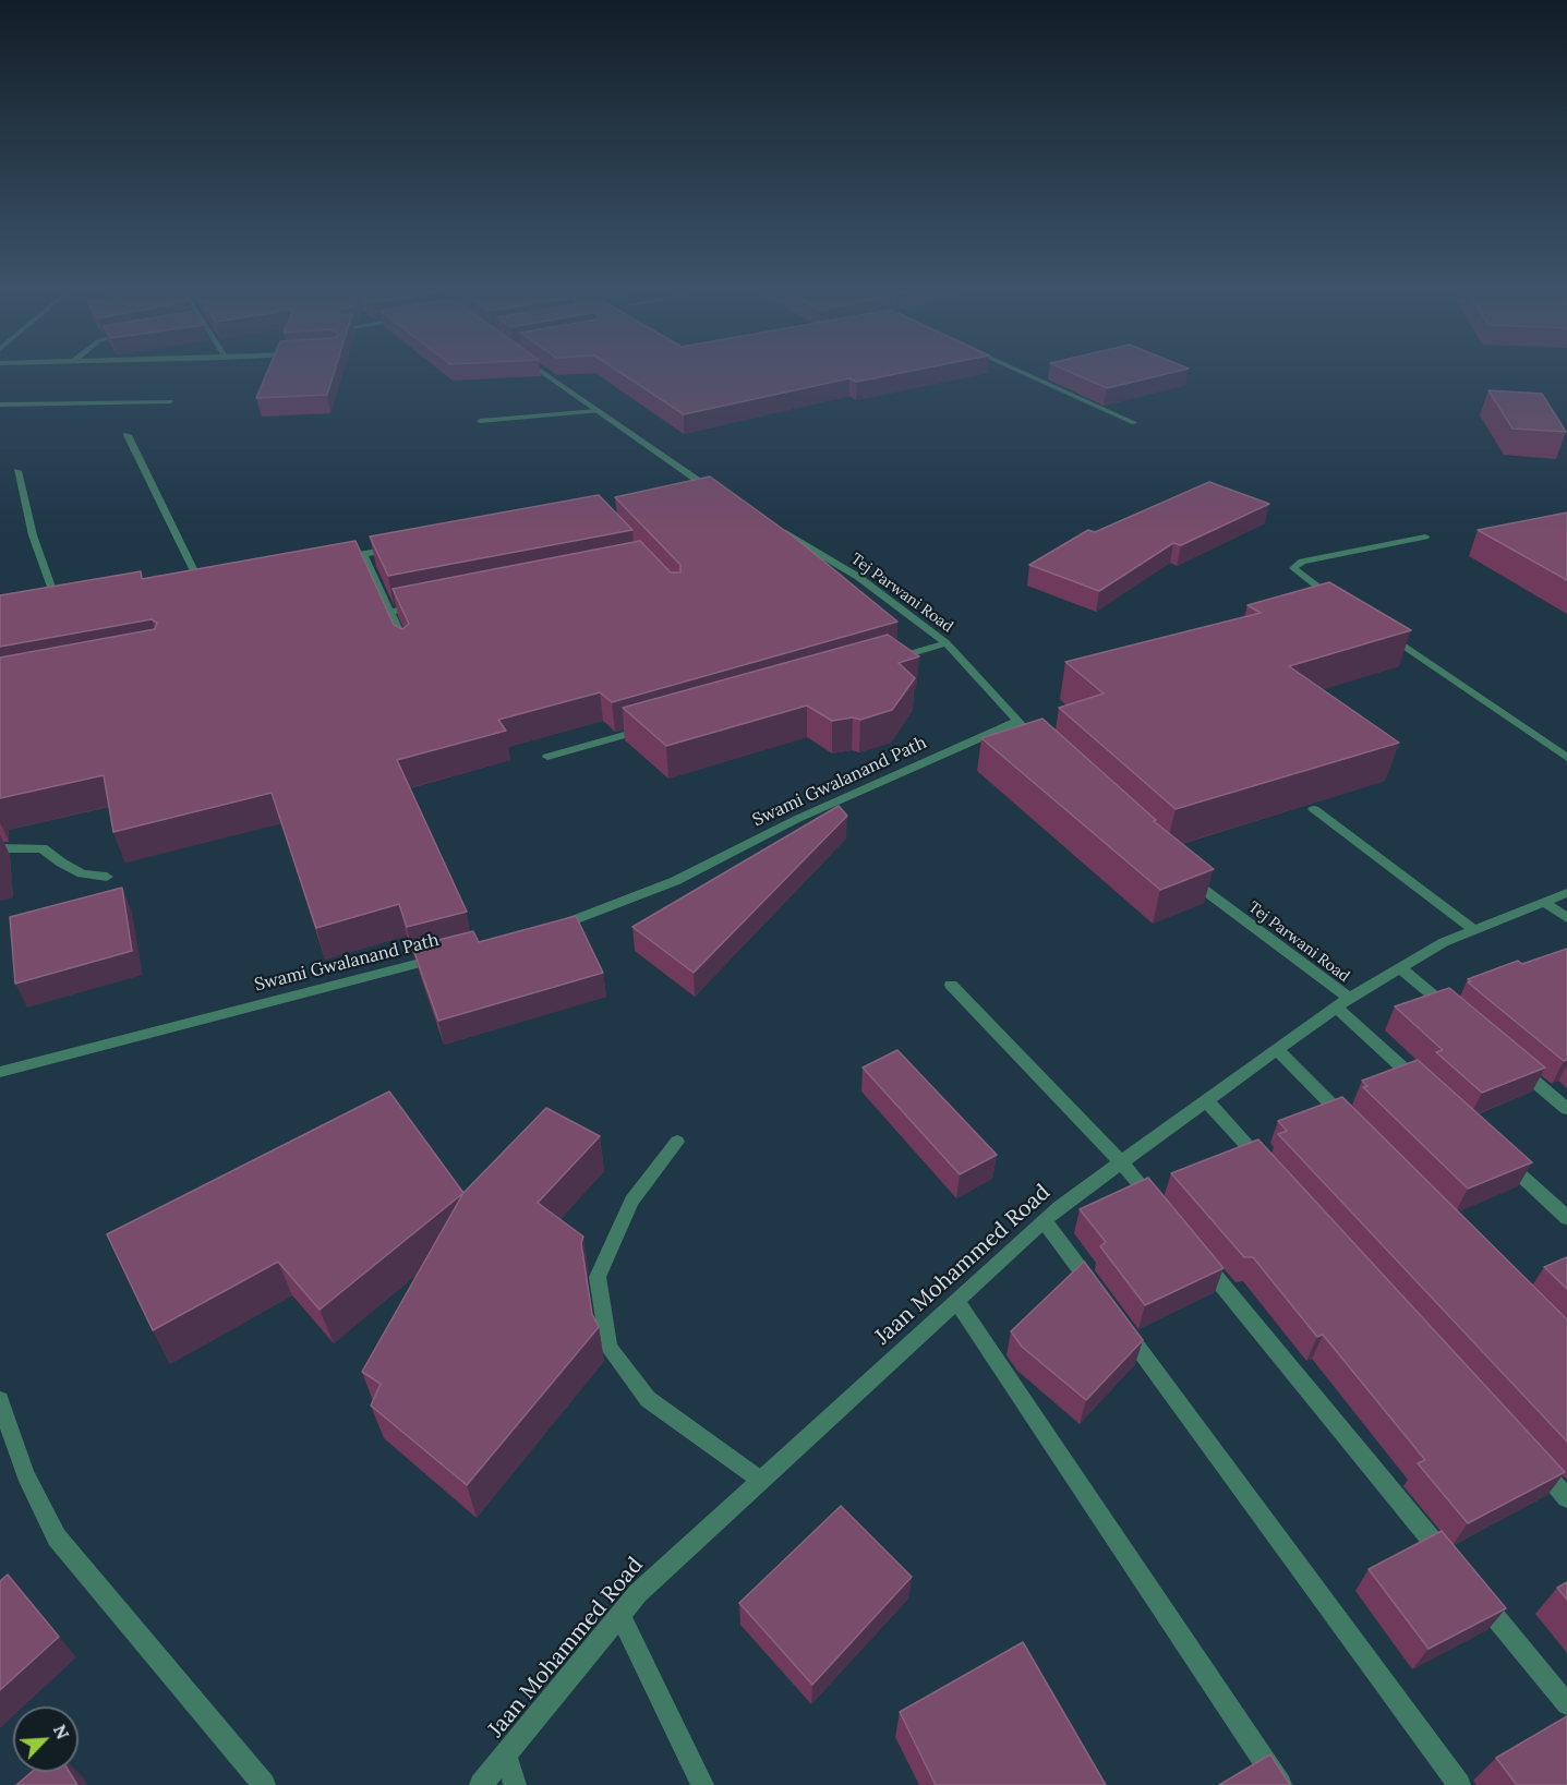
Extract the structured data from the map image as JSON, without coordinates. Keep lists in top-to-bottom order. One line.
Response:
{"streets":{"street":["Tej Parwani Road","Swami Gwalanand Path","Jaan Mohammed Road"]},"crossings":[["Tej Parwani Road","Swami Gwalanand Path"],["Tej Parwani Road","Jaan Mohammed Road"]],"north":"top right"}
